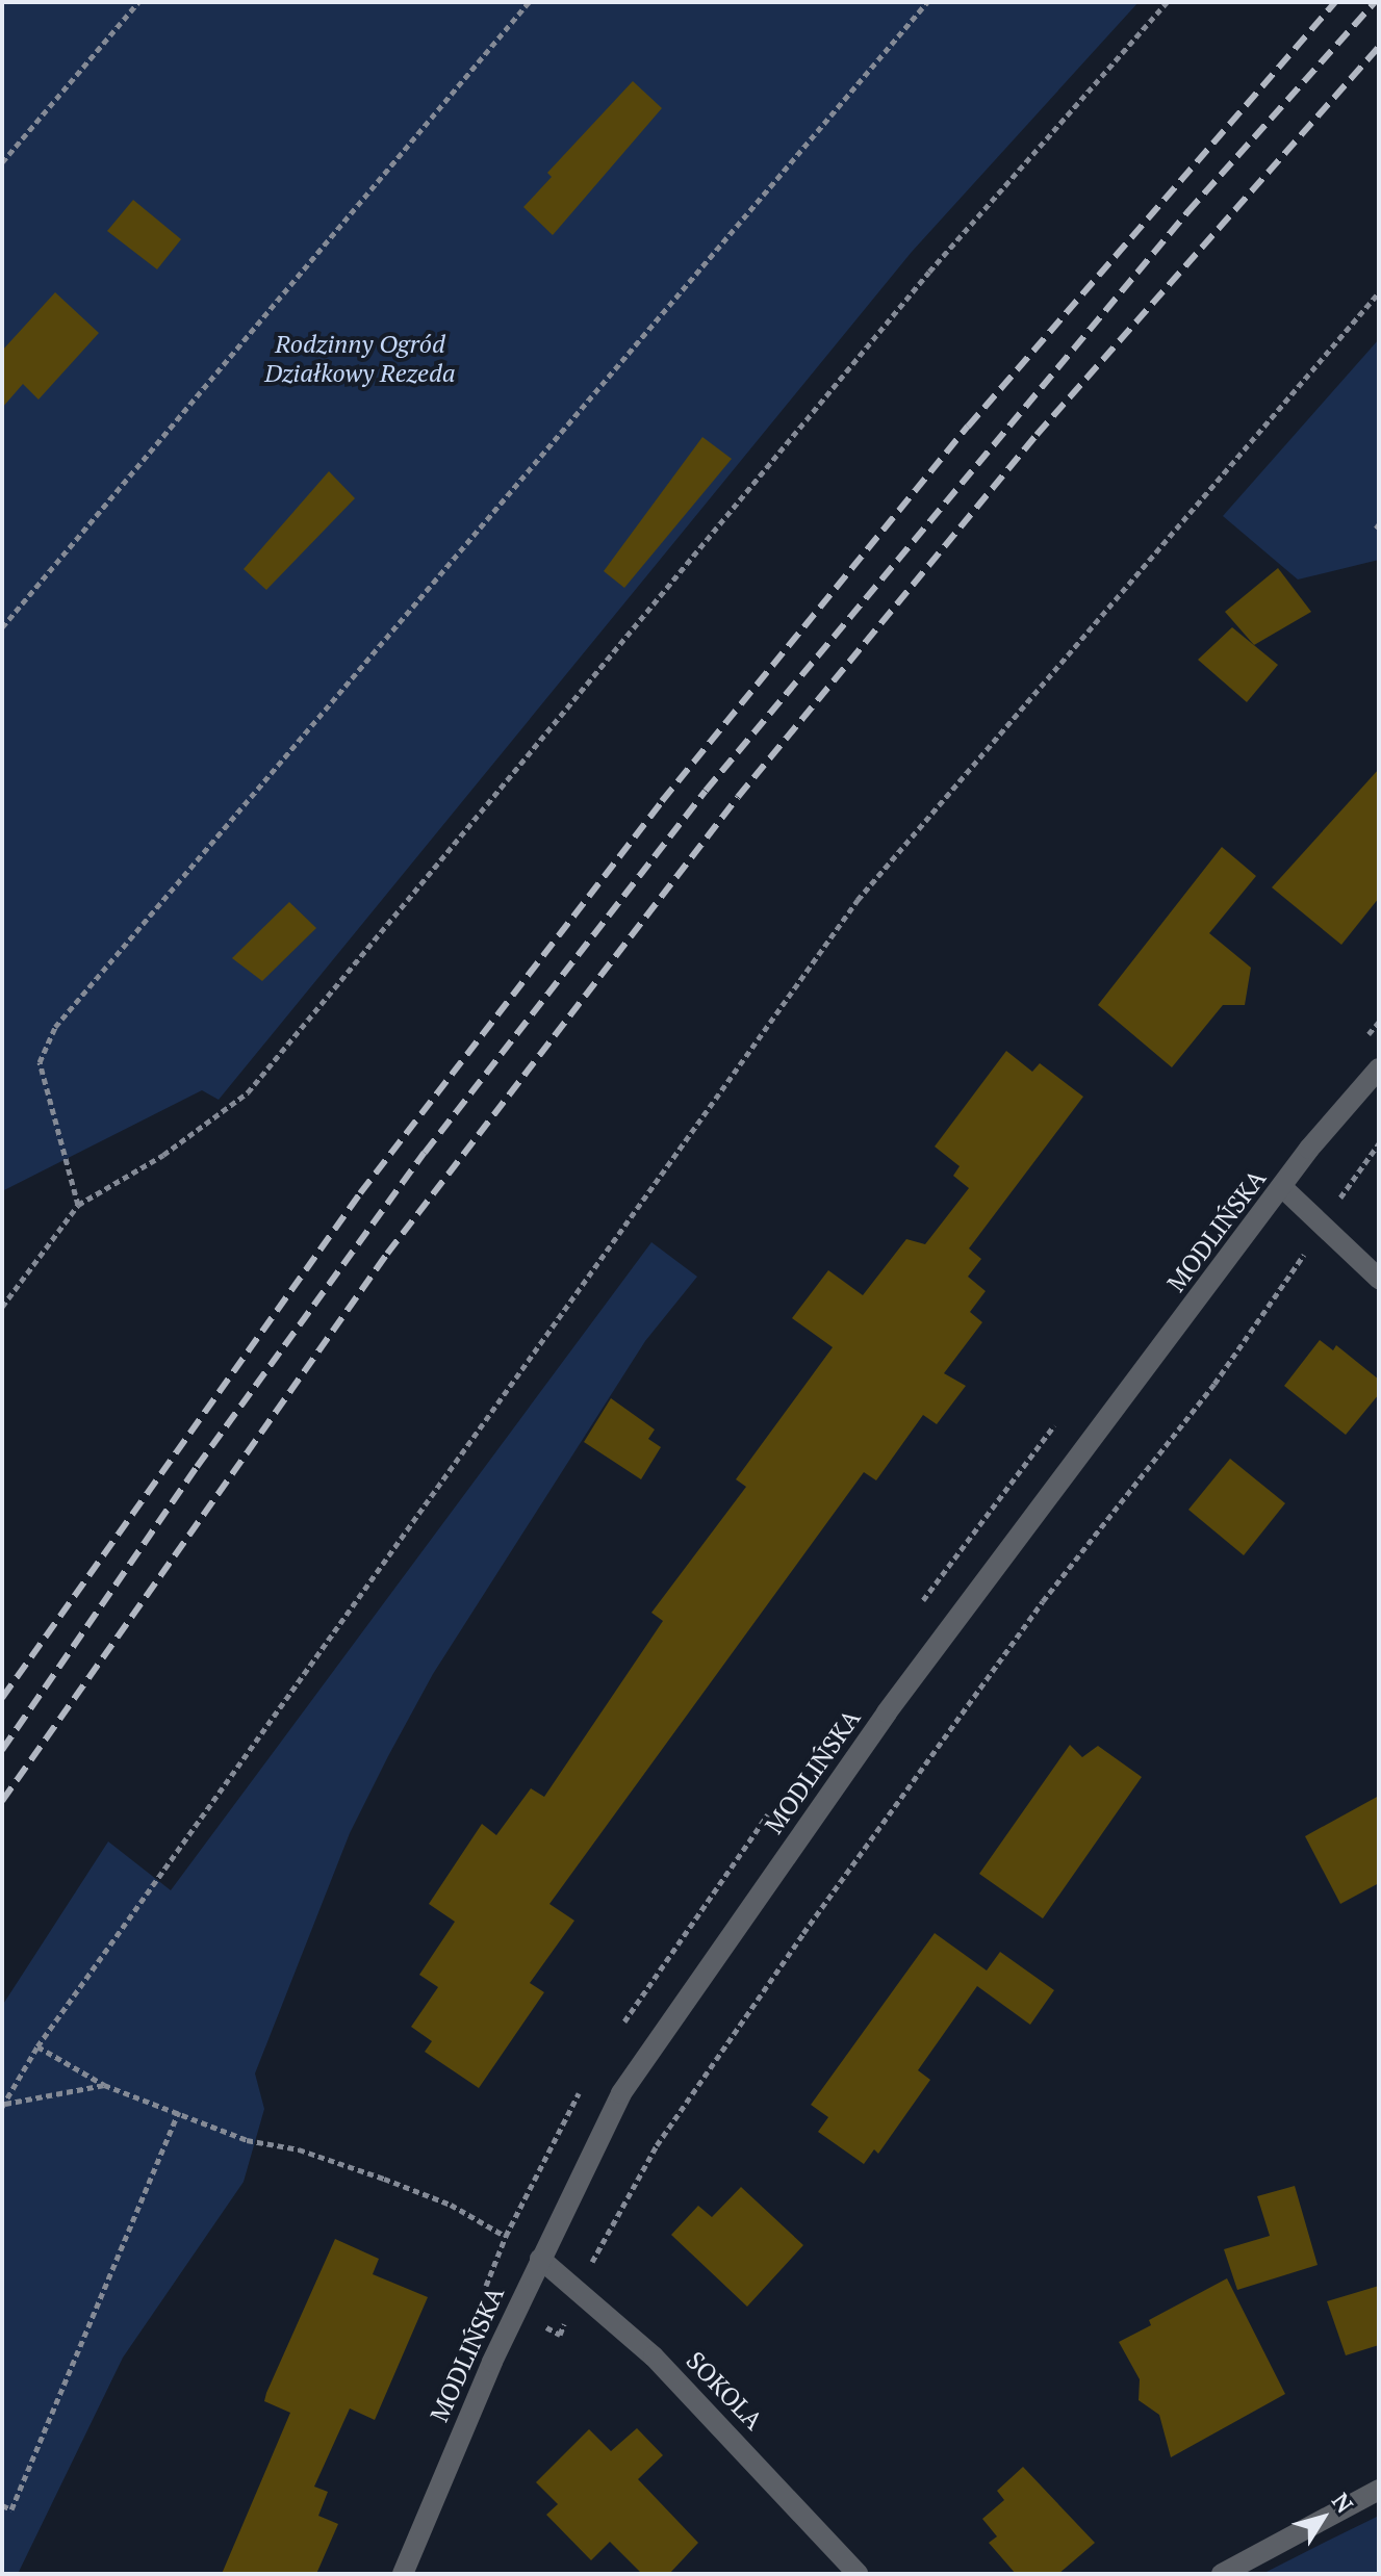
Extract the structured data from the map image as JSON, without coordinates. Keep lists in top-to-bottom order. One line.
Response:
{"streets":{"street":["MODLIŃSKA","SOKOLA"]},"crossings":[["MODLIŃSKA","SOKOLA"]],"parks":["Rodzinny Ogród Działkowy Rezeda"],"north":"top right"}
